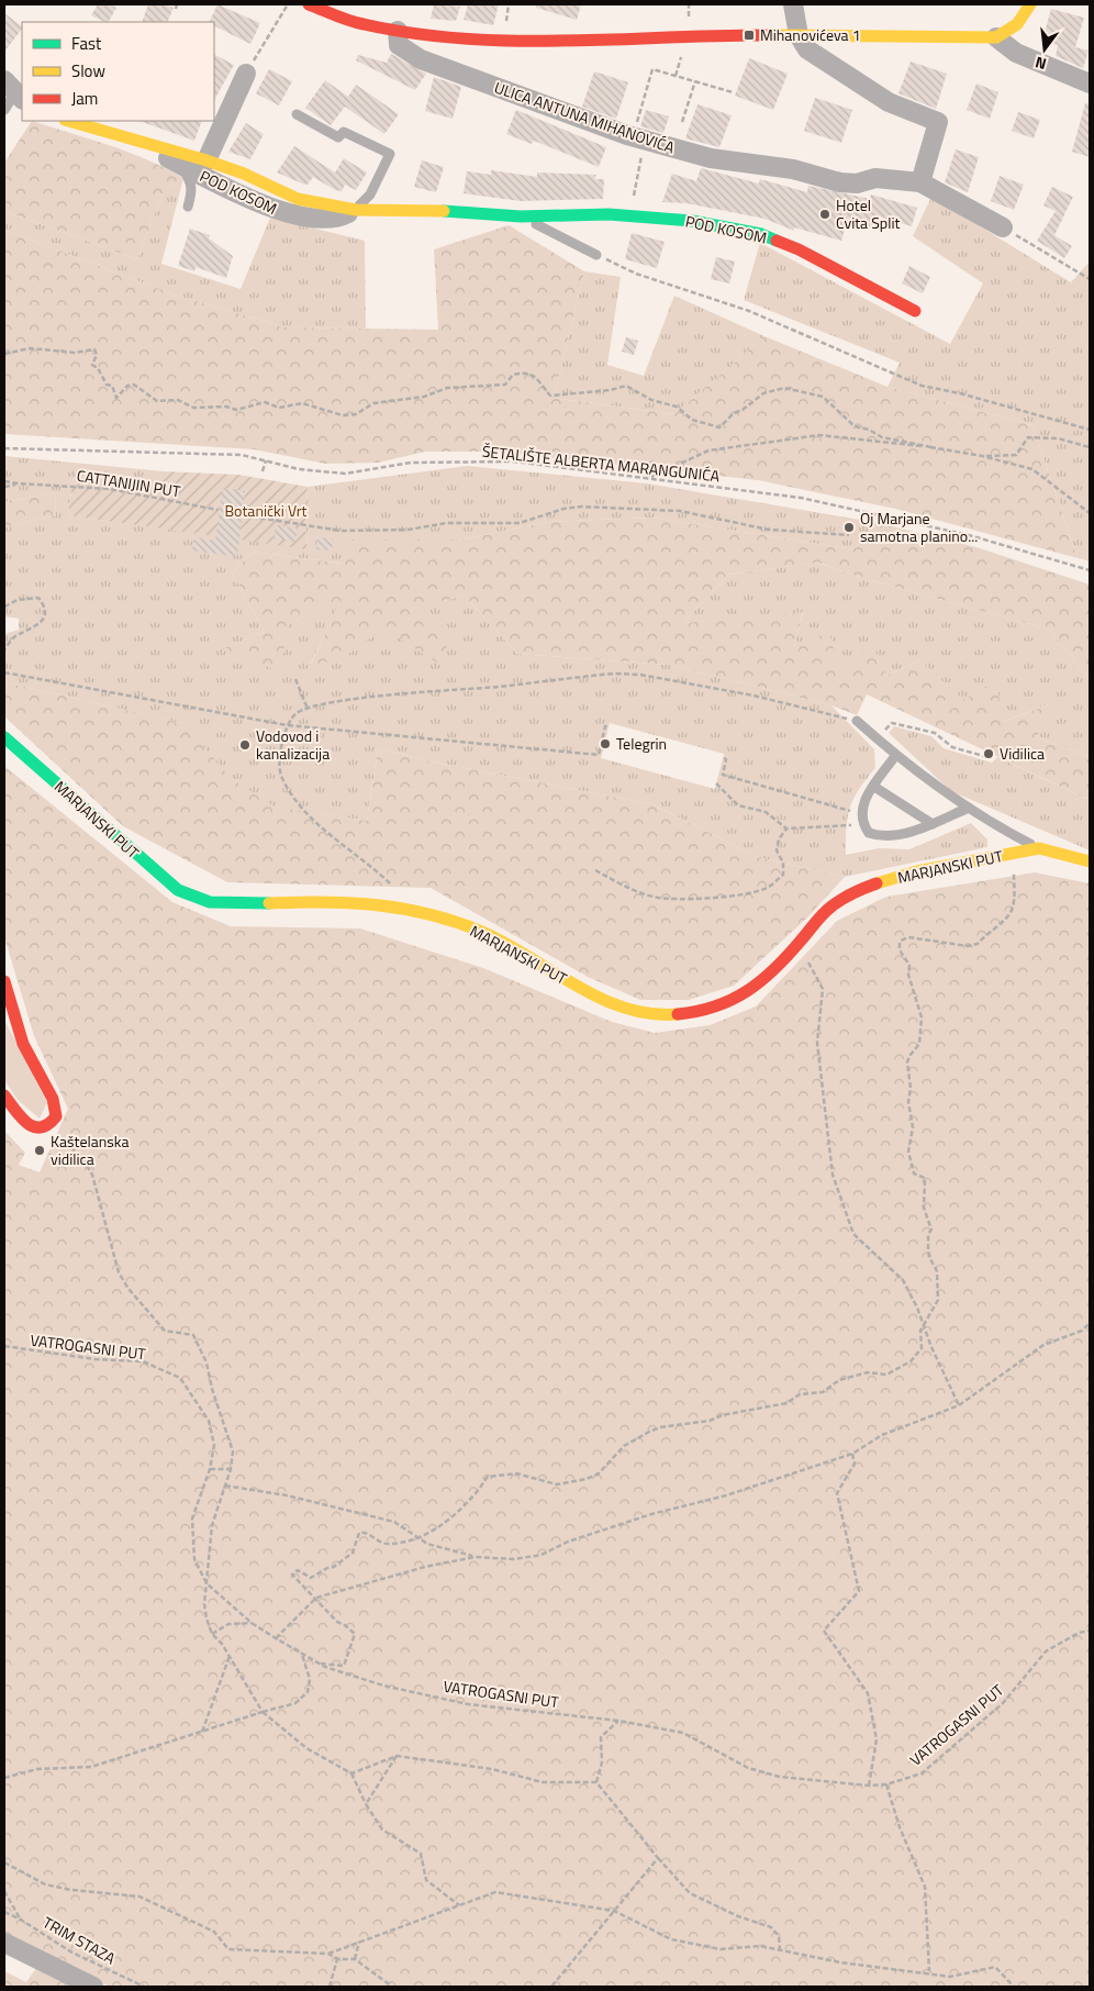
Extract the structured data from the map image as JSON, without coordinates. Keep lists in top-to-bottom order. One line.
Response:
{"streets":{"street":["ULICA ANTUNA MIHANOVIĆA","POD KOSOM","MARJANSKI PUT"],"path":["ŠETALIŠTE ALBERTA MARANGUNIĆA","CATTANIJIN PUT","VATROGASNI PUT","TRIM STAZA"]},"parks":["Botanički Vrt"],"places":{"transit":["Mihanovićeva 1"],"other":["Hotel Cvita Split","Oj Marjane samotna planino...","Telegrin","Vodovod i kanalizacija","Vidilica","Kaštelanska vidilica"]},"legend":["Fast","Slow","Jam"],"north":"bottom"}
